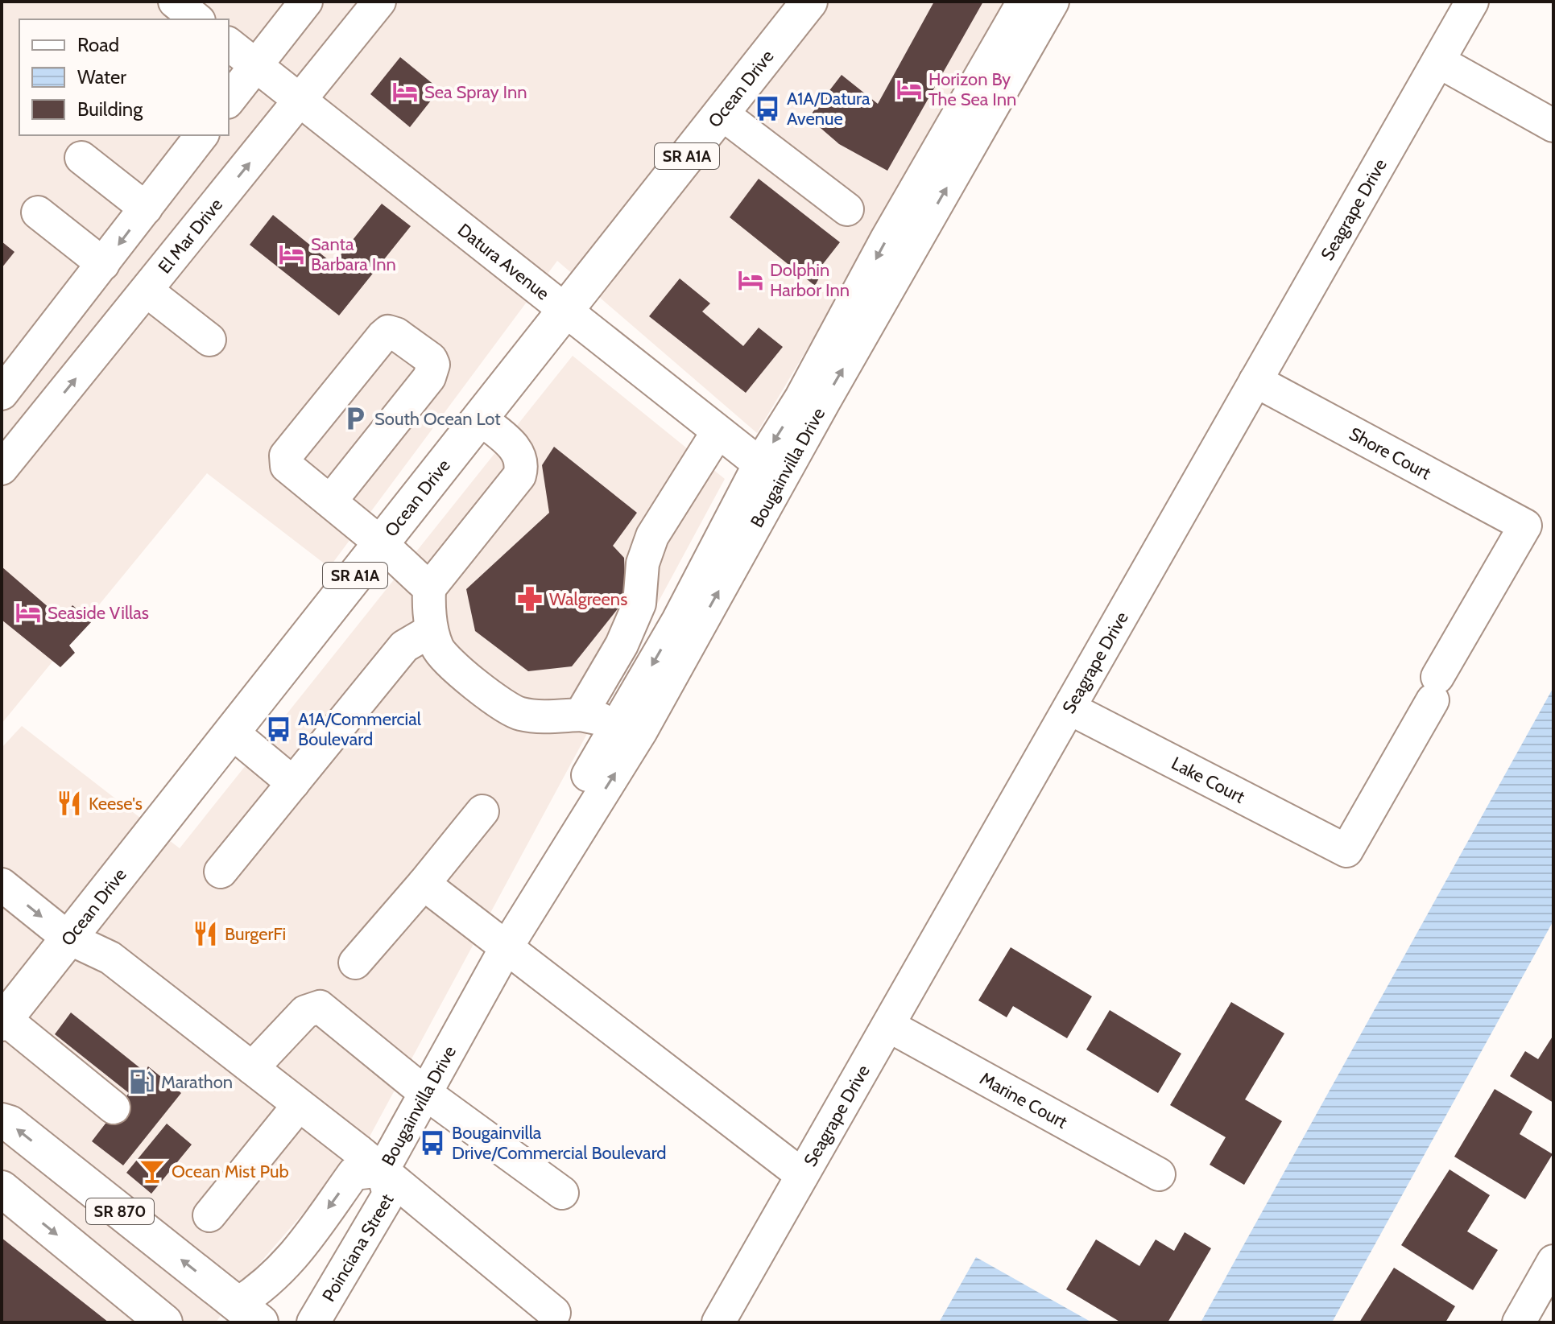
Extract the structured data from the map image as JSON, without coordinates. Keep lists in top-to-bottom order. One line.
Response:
{"streets":{"main road":["Ocean Drive","SR A1A","SR 870"],"street":["Seagrape Drive","El Mar Drive","Datura Avenue","Shore Court","Bougainvilla Drive","Lake Court","Marine Court","Poinciana Street"]},"crossings":[["Ocean Drive","Datura Avenue"],["Seagrape Drive","Shore Court"],["Seagrape Drive","Lake Court"],["Seagrape Drive","Marine Court"],["El Mar Drive","Datura Avenue"],["Datura Avenue","Bougainvilla Drive"],["Shore Court","Lake Court"],["Bougainvilla Drive","SR 870"],["Bougainvilla Drive","Poinciana Street"]],"places":{"hotel":["Horizon By The Sea Inn","Sea Spray Inn","Santa Barbara Inn","Dolphin Harbor Inn","Seaside Villas"],"bus stop":["A1A/Datura Avenue","A1A/Commercial Boulevard","Bougainvilla Drive/Commercial Boulevard"],"parking":["South Ocean Lot"],"pharmacy":["Walgreens"],"restaurant":["Keese's","BurgerFi"],"fuel station":["Marathon"],"bar":["Ocean Mist Pub"]},"legend":["Road","Water","Building"]}
